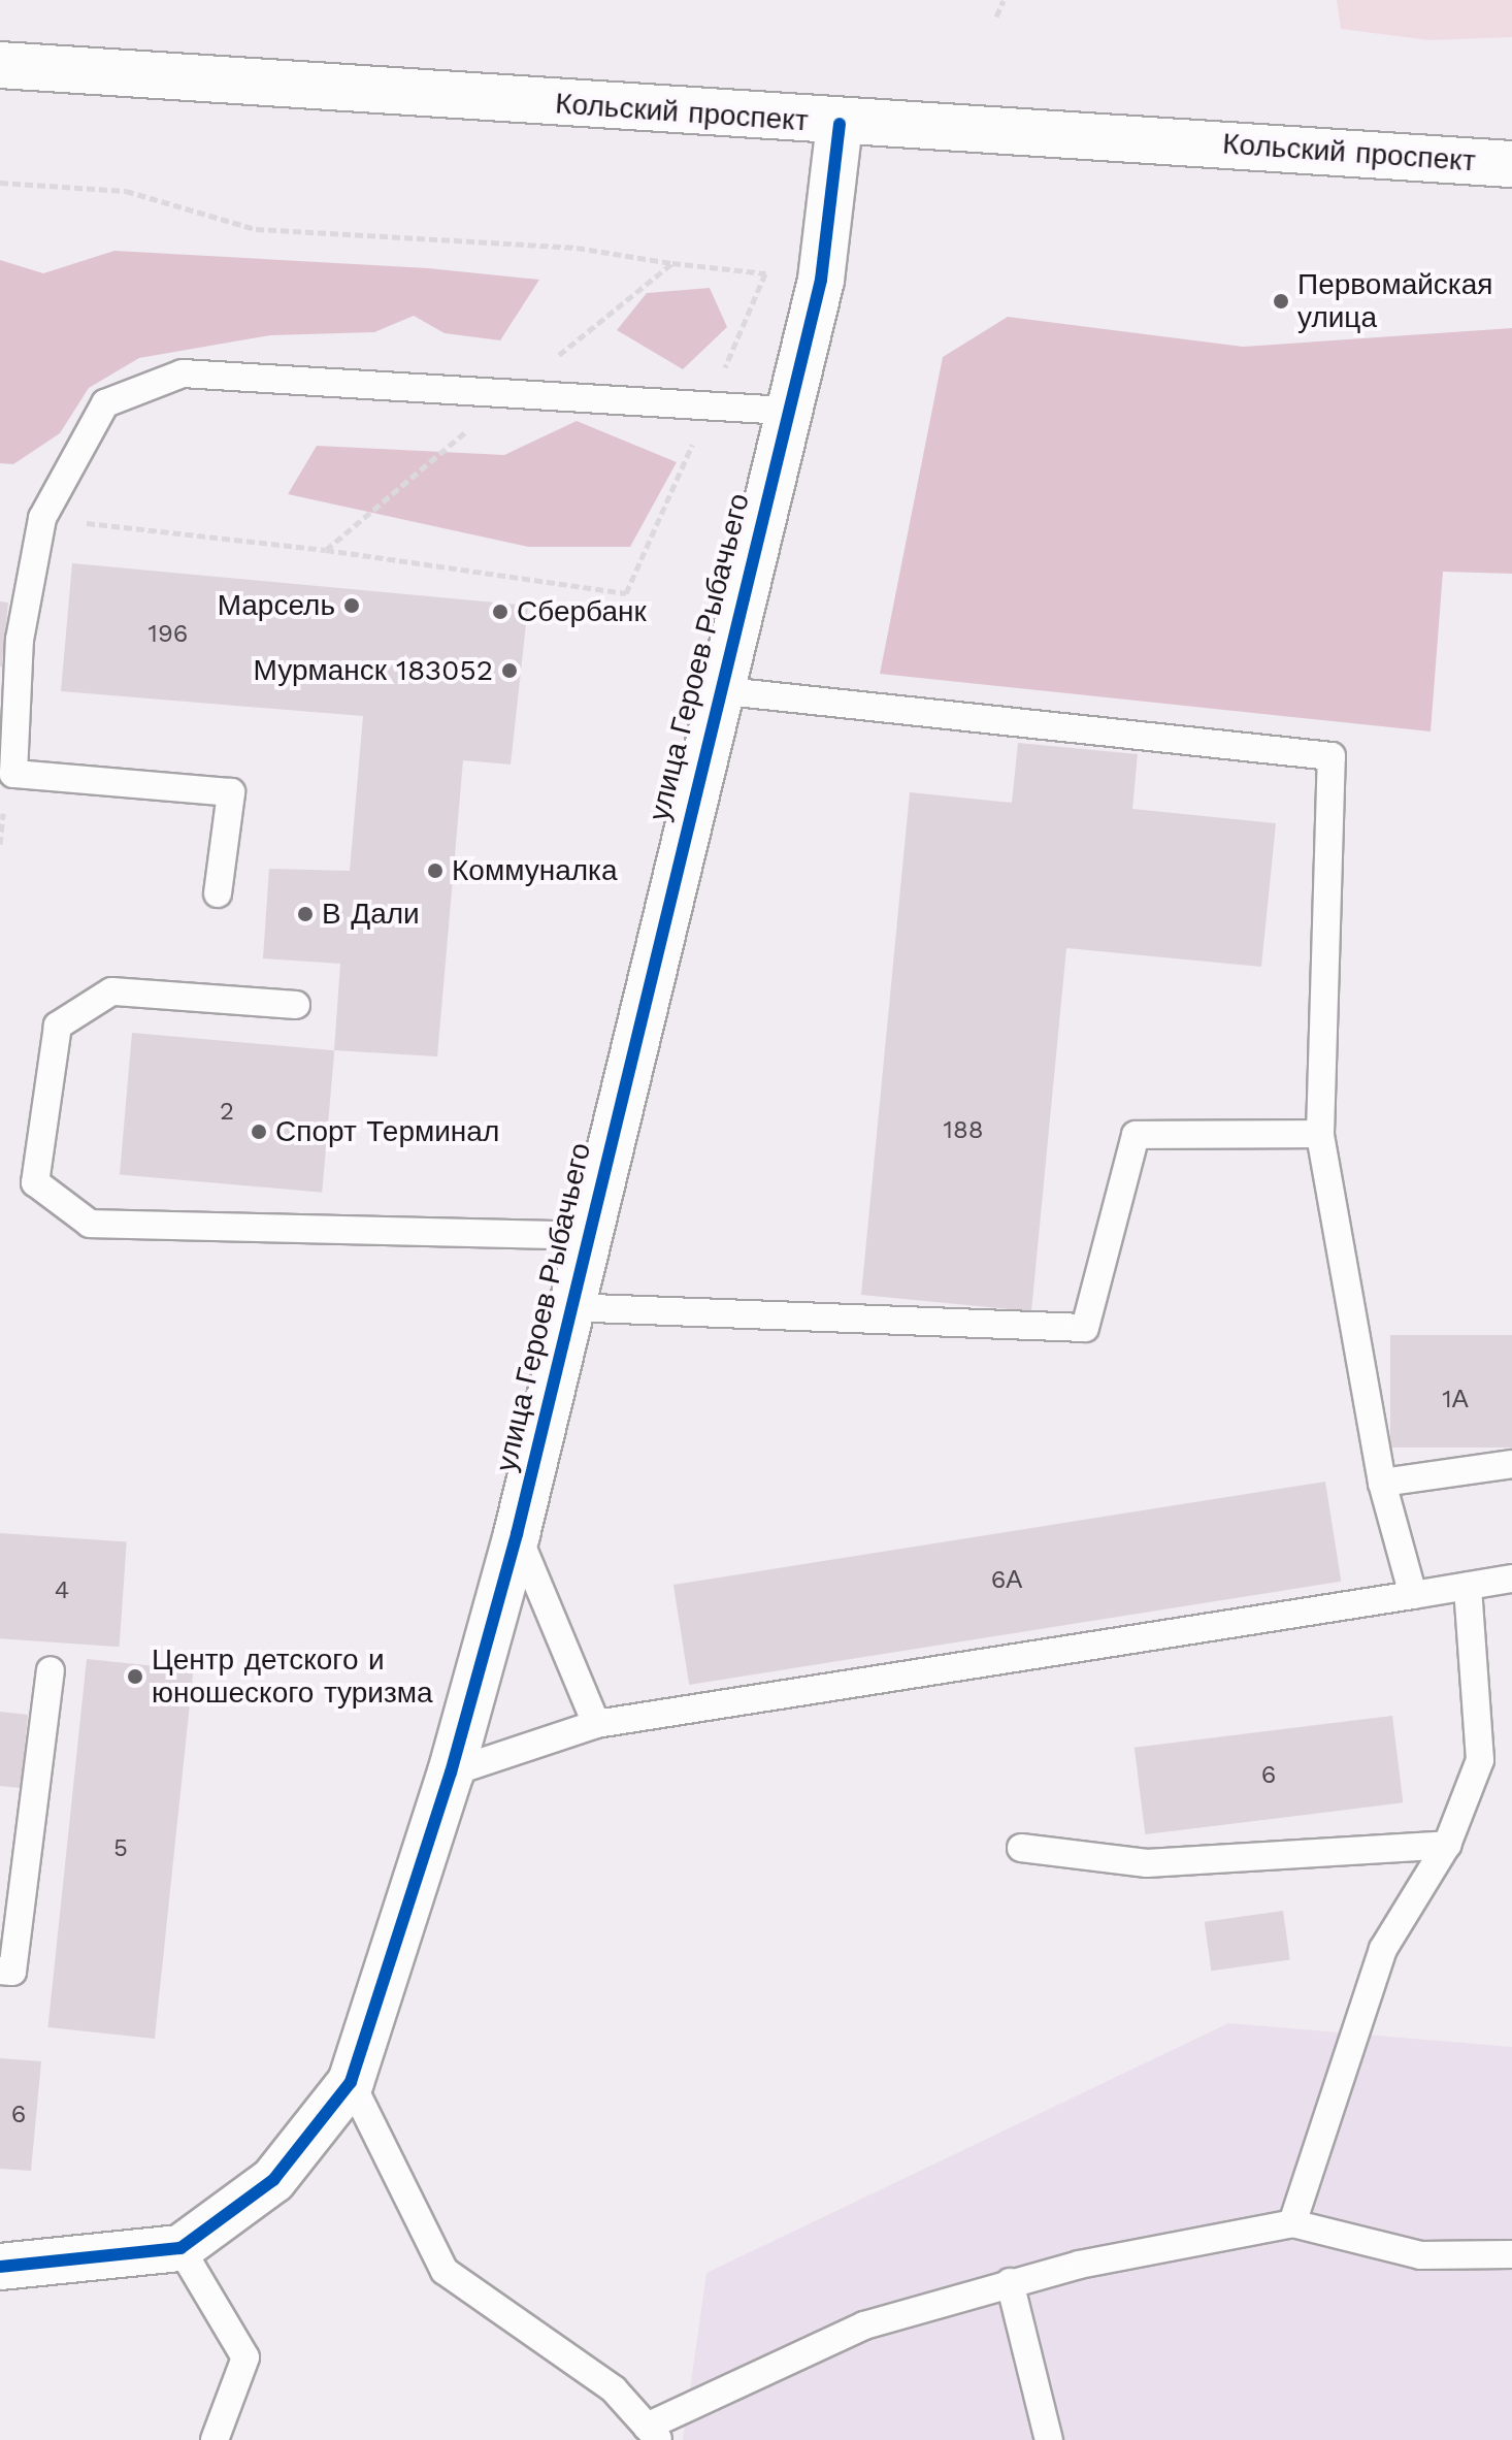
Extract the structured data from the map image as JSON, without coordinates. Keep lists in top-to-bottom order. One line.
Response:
{"streets":{"street":["Кольский проспект","улица Героев Рыбачьего"]},"crossings":[["Кольский проспект","улица Героев Рыбачьего"]],"places":["Первомайская улица","Марсель","Сбербанк","Мурманск 183052","Коммуналка","В Дали","Спорт Терминал","Центр детского и юношеского туризма"],"house_numbers":["196","2","188","1А","6А","4","6","5","6"]}
